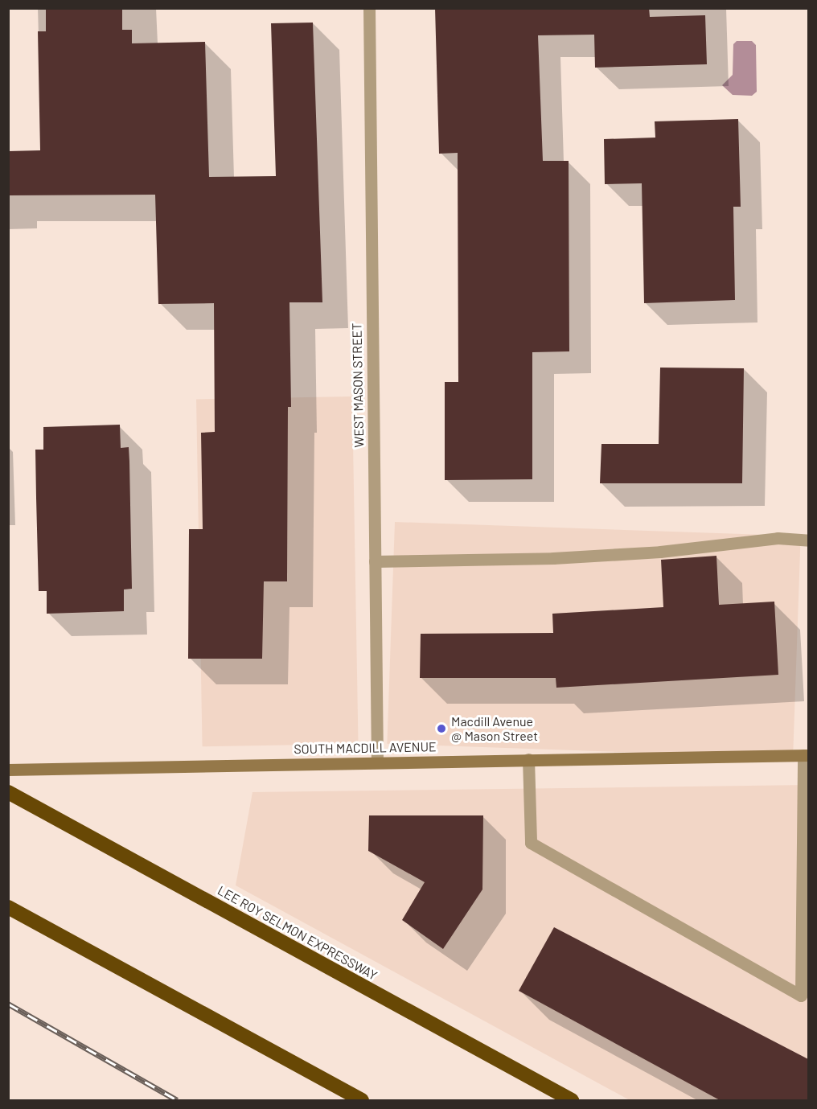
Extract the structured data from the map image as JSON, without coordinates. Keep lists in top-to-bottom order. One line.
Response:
{"streets":{"highway":["LEE ROY SELMON EXPRESSWAY"],"street":["WEST MASON STREET","SOUTH MACDILL AVENUE"]},"crossings":[["WEST MASON STREET","SOUTH MACDILL AVENUE"]],"places":["Macdill Avenue @ Mason Street"]}
